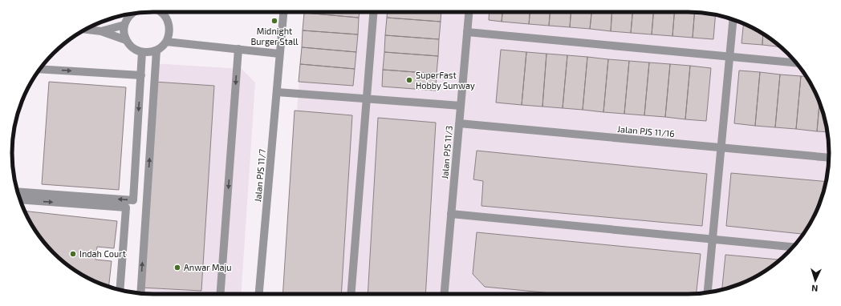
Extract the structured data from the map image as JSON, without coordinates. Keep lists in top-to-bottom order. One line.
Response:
{"streets":{"street":["Jalan PJS 11/16","Jalan PJS 11/3","Jalan PJS 11/7"]},"crossings":[["Jalan PJS 11/16","Jalan PJS 11/3"]],"places":["Midnight Burger Stall","SuperFast Hobby Sunway","Indah Court","Anwar Maju"],"north":"bottom"}
